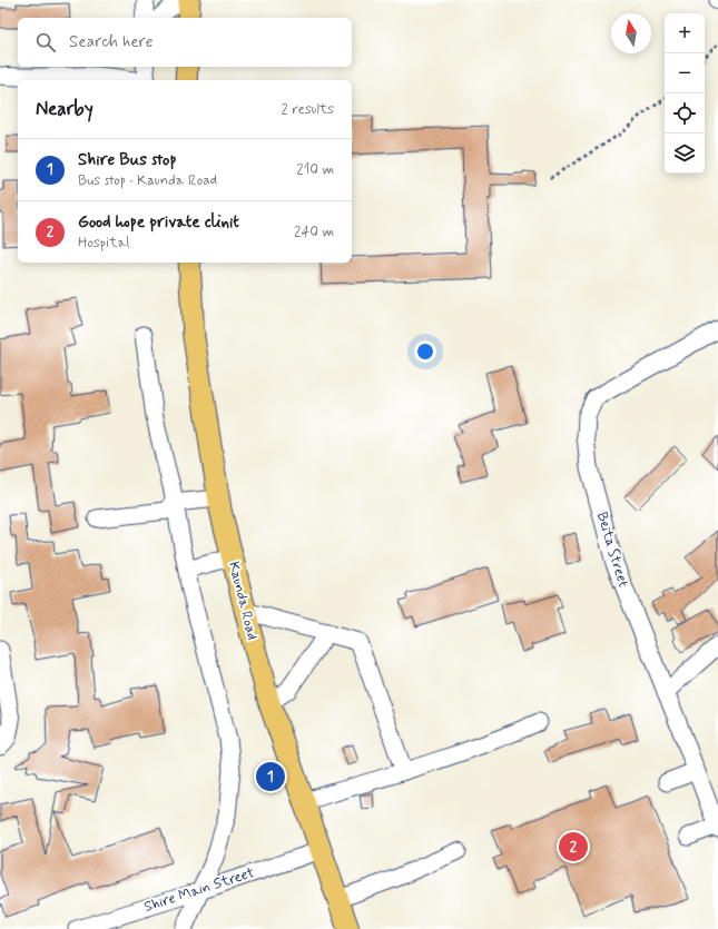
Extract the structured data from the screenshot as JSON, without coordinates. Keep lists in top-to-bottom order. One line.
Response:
{"streets":{"main road":["Kaunda Road"],"street":["Beita Street","Shire Main Street"]},"crossings":[["Kaunda Road","Shire Main Street"]],"north":"top","page":{"map_buttons":["+","−"],"search":"Search here","heading":["Nearby","2 results"],"list":[{"mark":"1","name":"Shire Bus stop","note":"Bus stop · Kaunda Road","value":"210 m"},{"mark":"2","name":"Good hope private clinit","note":"Hospital","value":"240 m"}],"pins":["1","2"]}}
